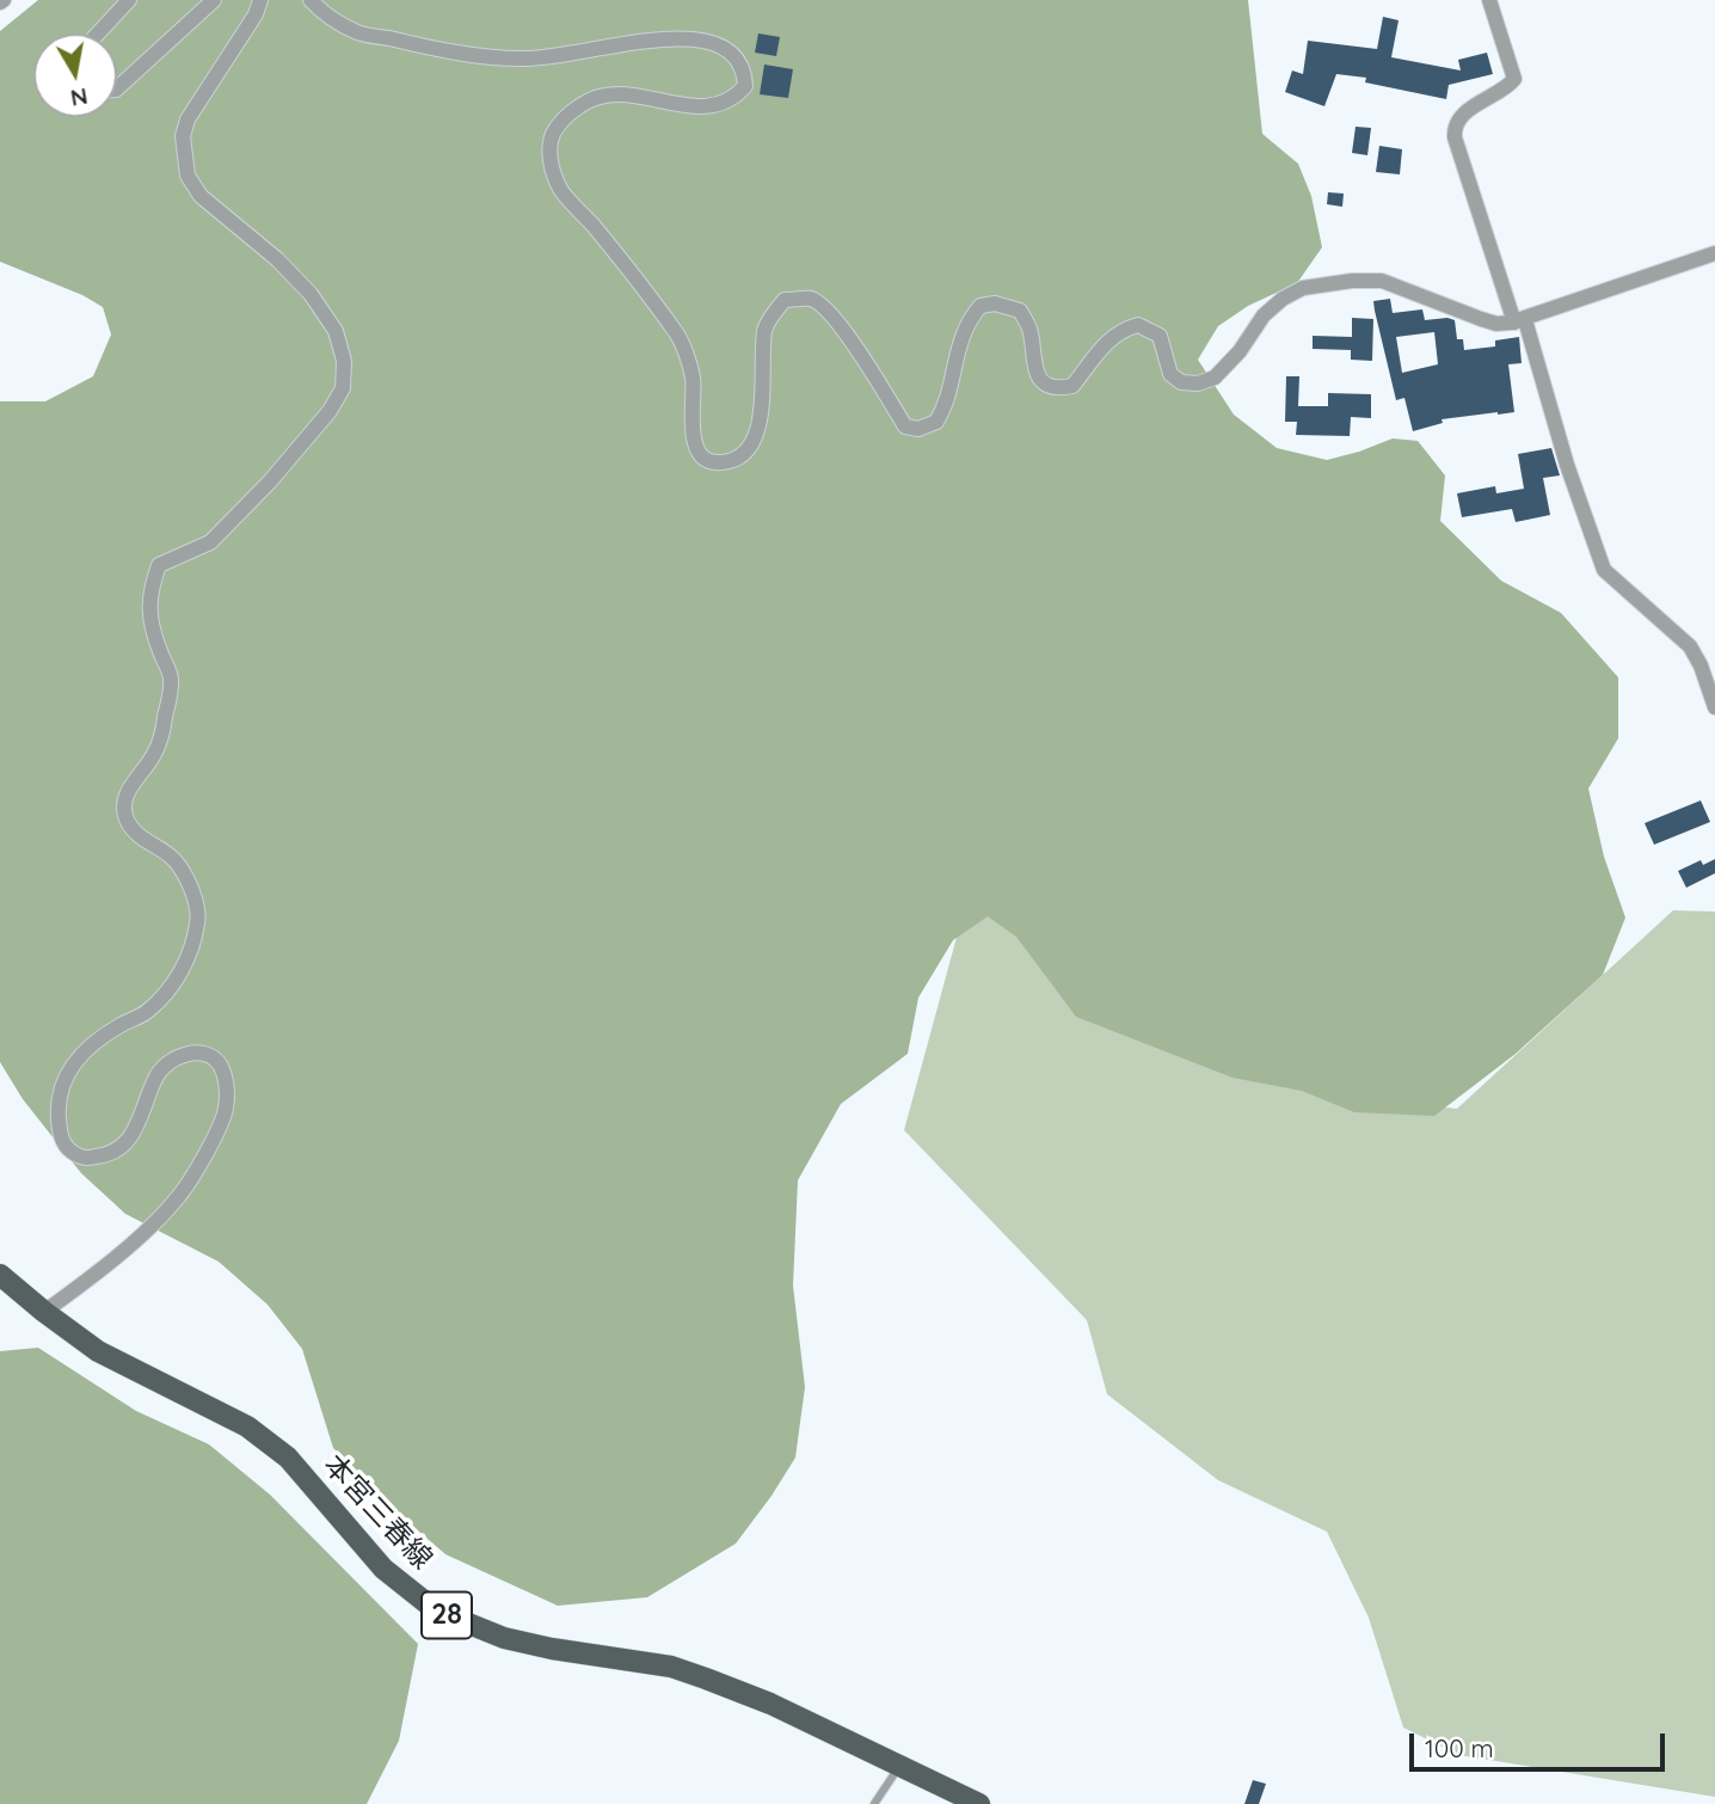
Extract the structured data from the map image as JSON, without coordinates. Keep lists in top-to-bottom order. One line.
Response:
{"streets":{"main road":["本宮三春線","28"]},"scale_bar":"100 m","north":"bottom"}
